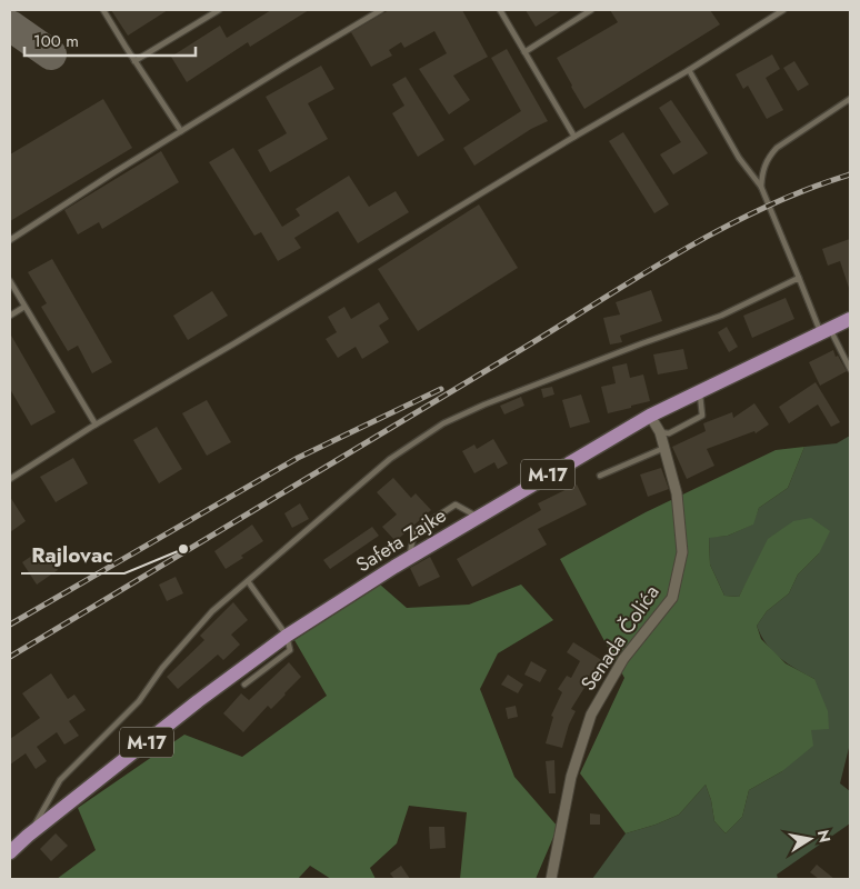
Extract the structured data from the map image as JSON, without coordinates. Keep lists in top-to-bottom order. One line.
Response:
{"streets":{"main road":["M-17","Safeta Zajke"],"street":["Senada Čolića"]},"crossings":[["Safeta Zajke","Senada Čolića"]],"places":["Rajlovac"],"scale_bar":"100 m","north":"right"}
